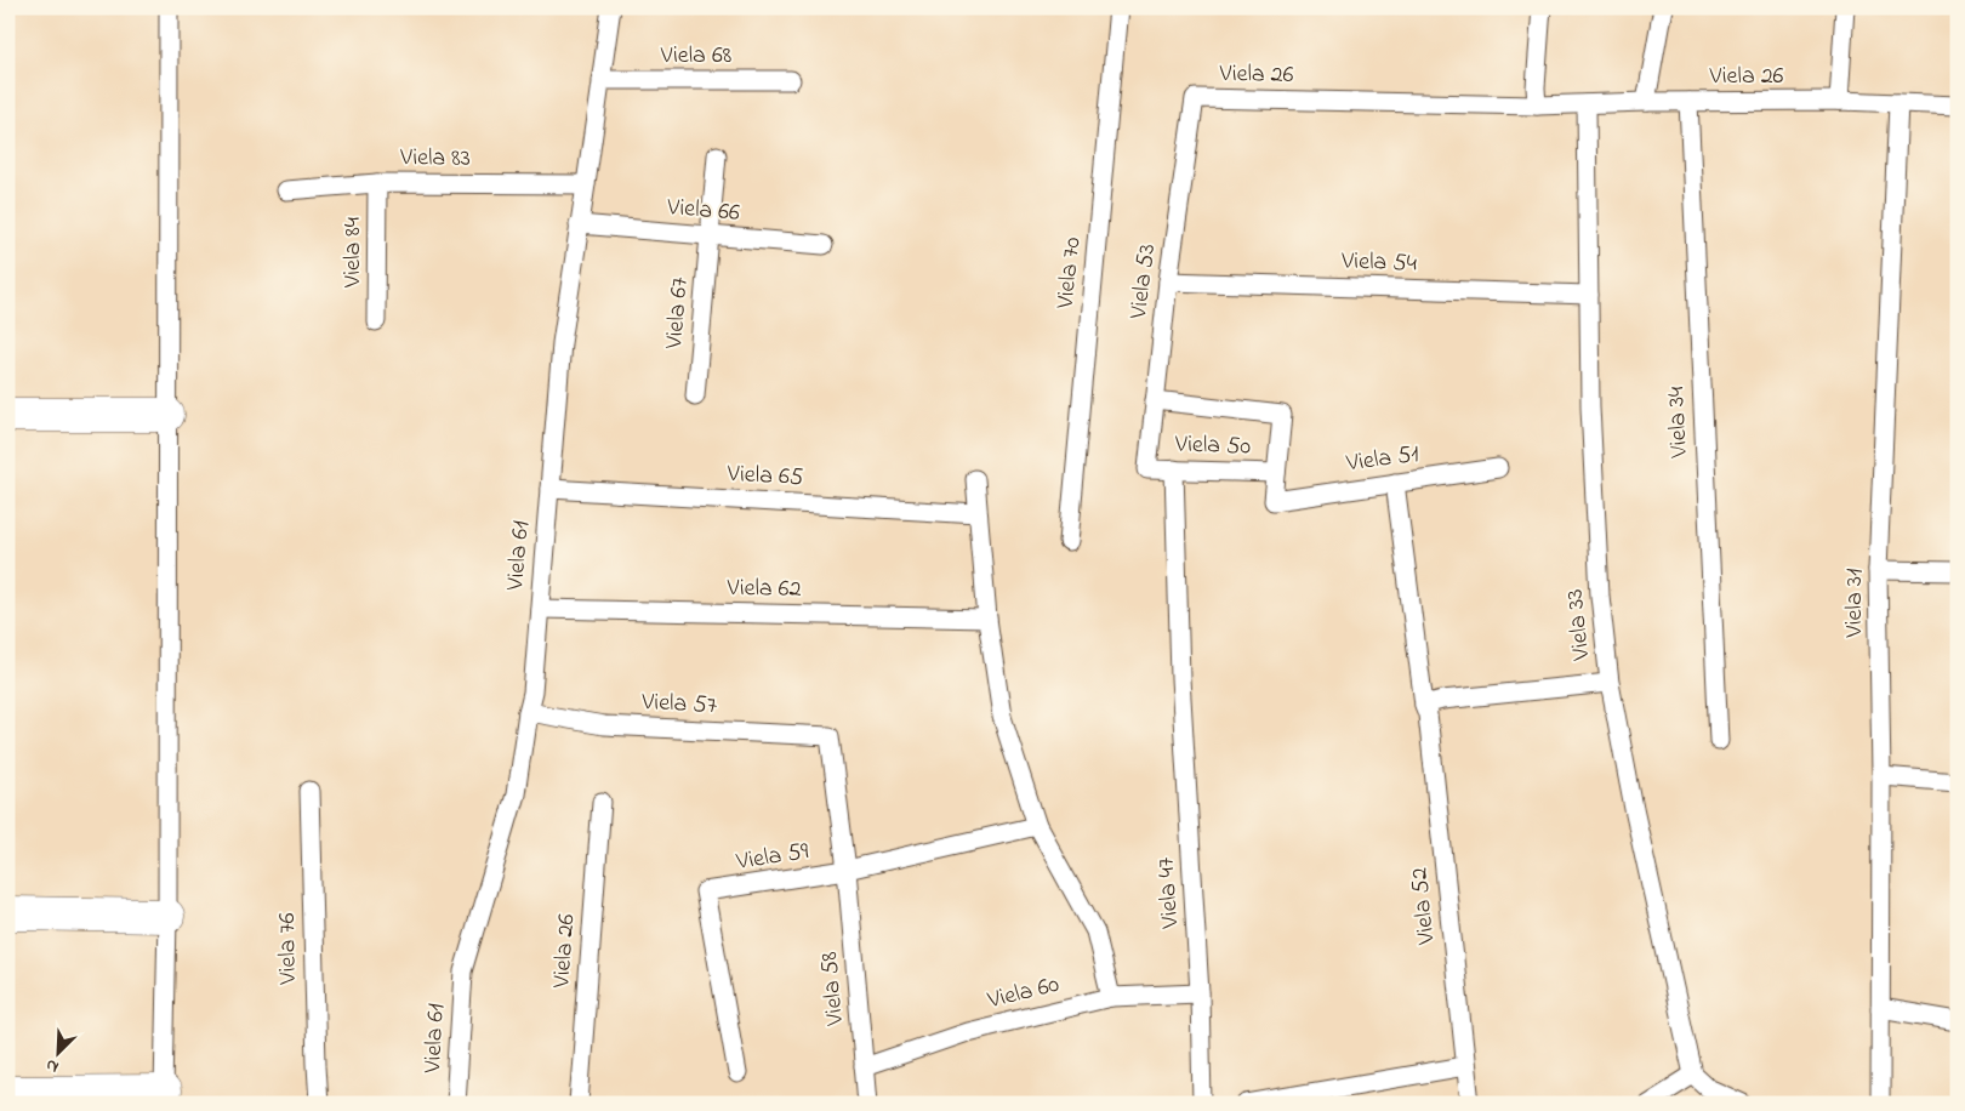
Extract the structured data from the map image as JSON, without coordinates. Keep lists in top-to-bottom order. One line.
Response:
{"streets":{"lane":["Viela 68","Viela 26","Viela 83","Viela 66","Viela 84","Viela 54","Viela 70","Viela 53","Viela 67","Viela 34","Viela 50","Viela 51","Viela 65","Viela 61","Viela 62","Viela 31","Viela 33","Viela 57","Viela 59","Viela 47","Viela 52","Viela 76","Viela 58","Viela 60"]},"crossings":[["Viela 68","Viela 61"],["Viela 26","Viela 53"],["Viela 26","Viela 34"],["Viela 26","Viela 31"],["Viela 26","Viela 33"],["Viela 83","Viela 84"],["Viela 83","Viela 61"],["Viela 66","Viela 67"],["Viela 66","Viela 61"],["Viela 54","Viela 53"],["Viela 54","Viela 33"],["Viela 53","Viela 50"],["Viela 50","Viela 51"],["Viela 50","Viela 47"],["Viela 51","Viela 52"],["Viela 65","Viela 61"],["Viela 61","Viela 62"],["Viela 61","Viela 57"],["Viela 57","Viela 58"],["Viela 59","Viela 58"],["Viela 47","Viela 60"],["Viela 58","Viela 60"]],"north":"bottom left"}
